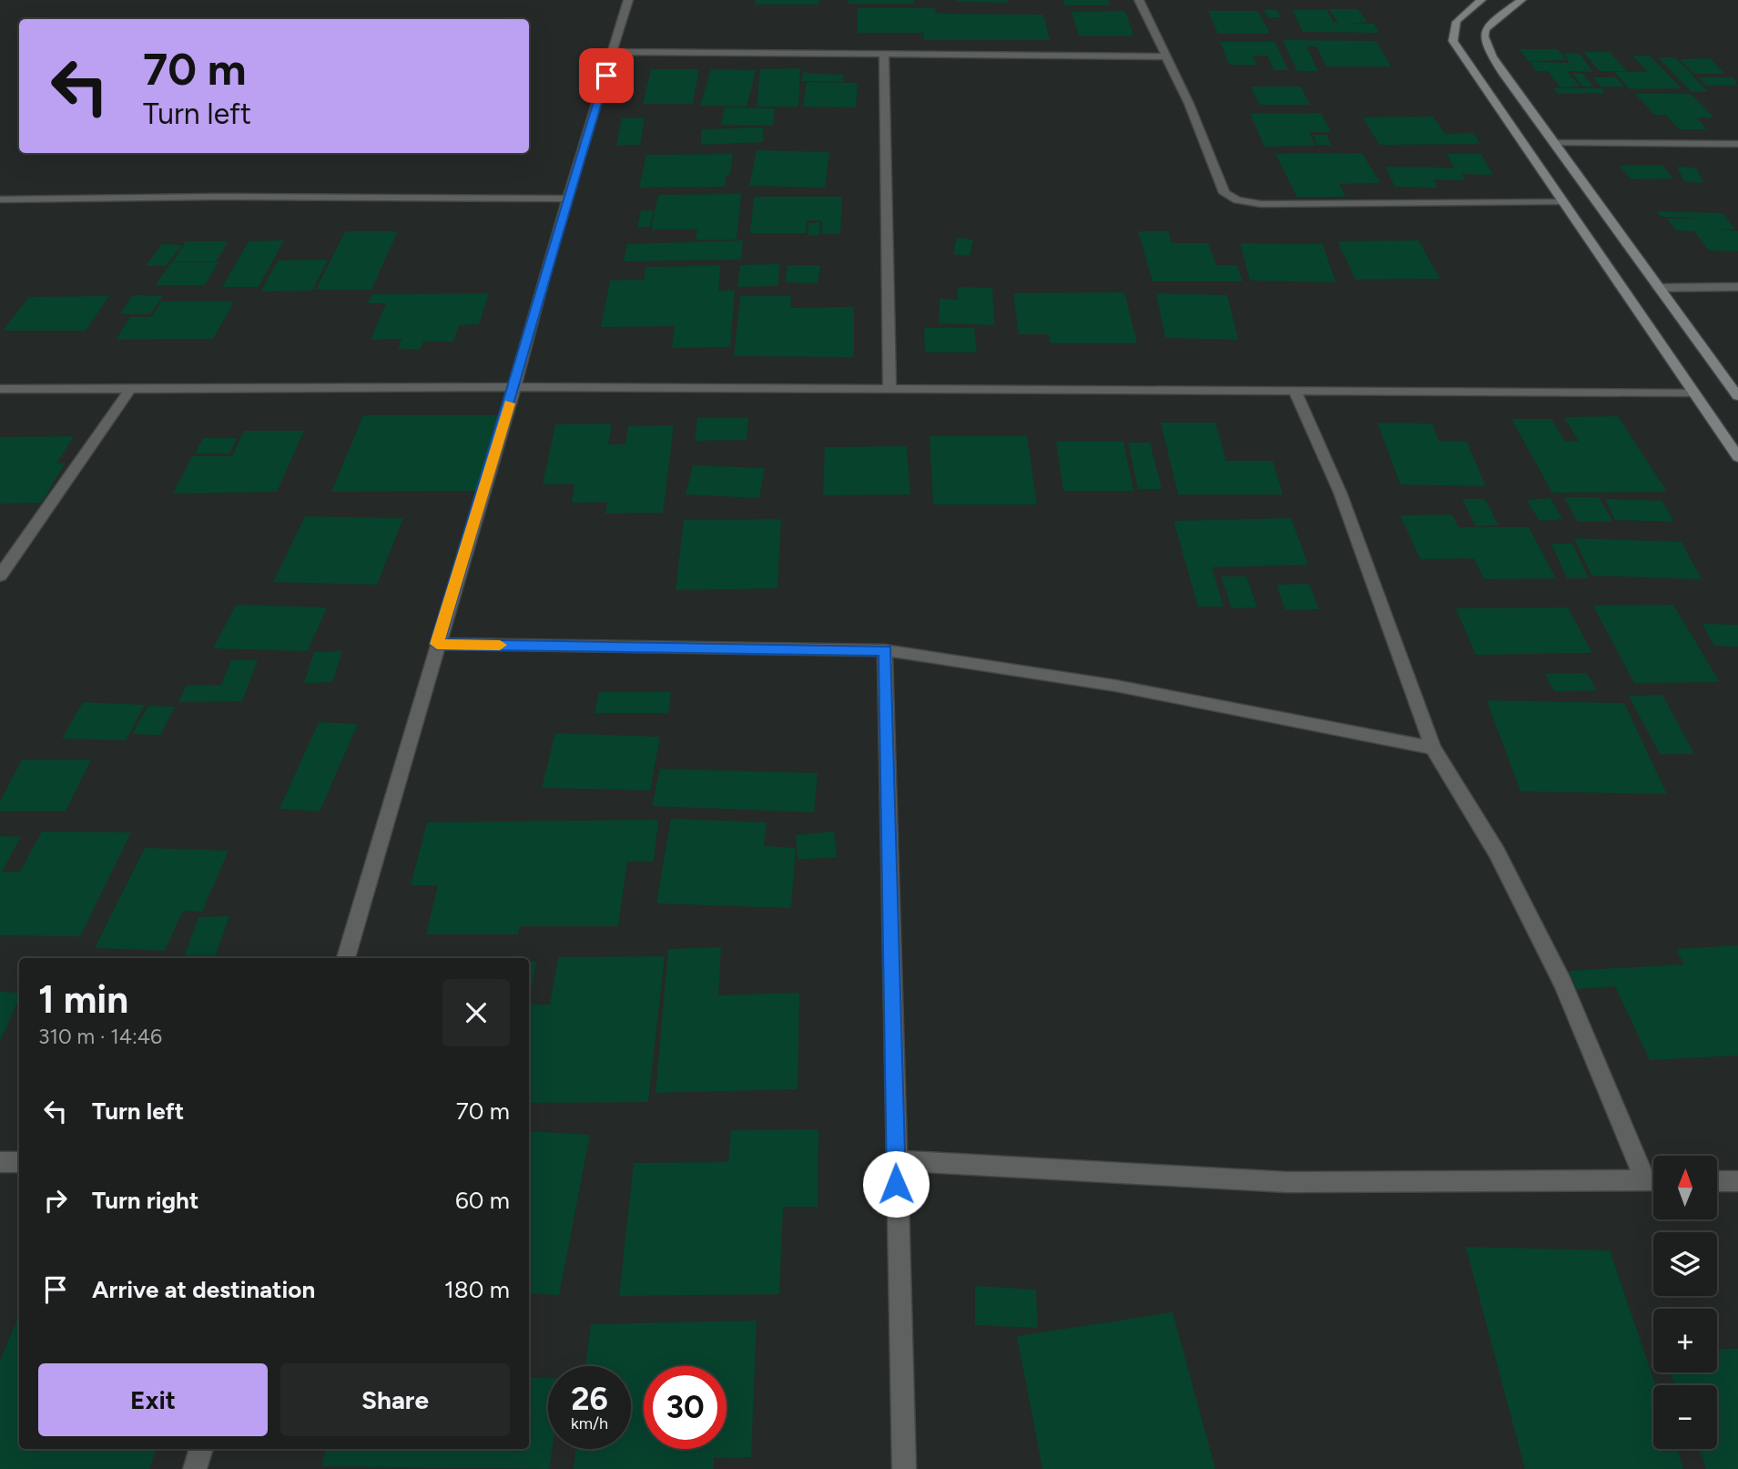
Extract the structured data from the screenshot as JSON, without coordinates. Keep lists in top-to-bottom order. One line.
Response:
{"north":"top","page":{"turn":["70 m","Turn left"],"heading":["1 min","310 m · 14:46"],"list":[{"name":"Turn left","value":"70 m"},{"name":"Turn right","value":"60 m"},{"name":"Arrive at destination","value":"180 m"}],"map_buttons":["+","−"],"buttons":["Exit","Share"],"speed":"26 km/h","limit":"30"}}
